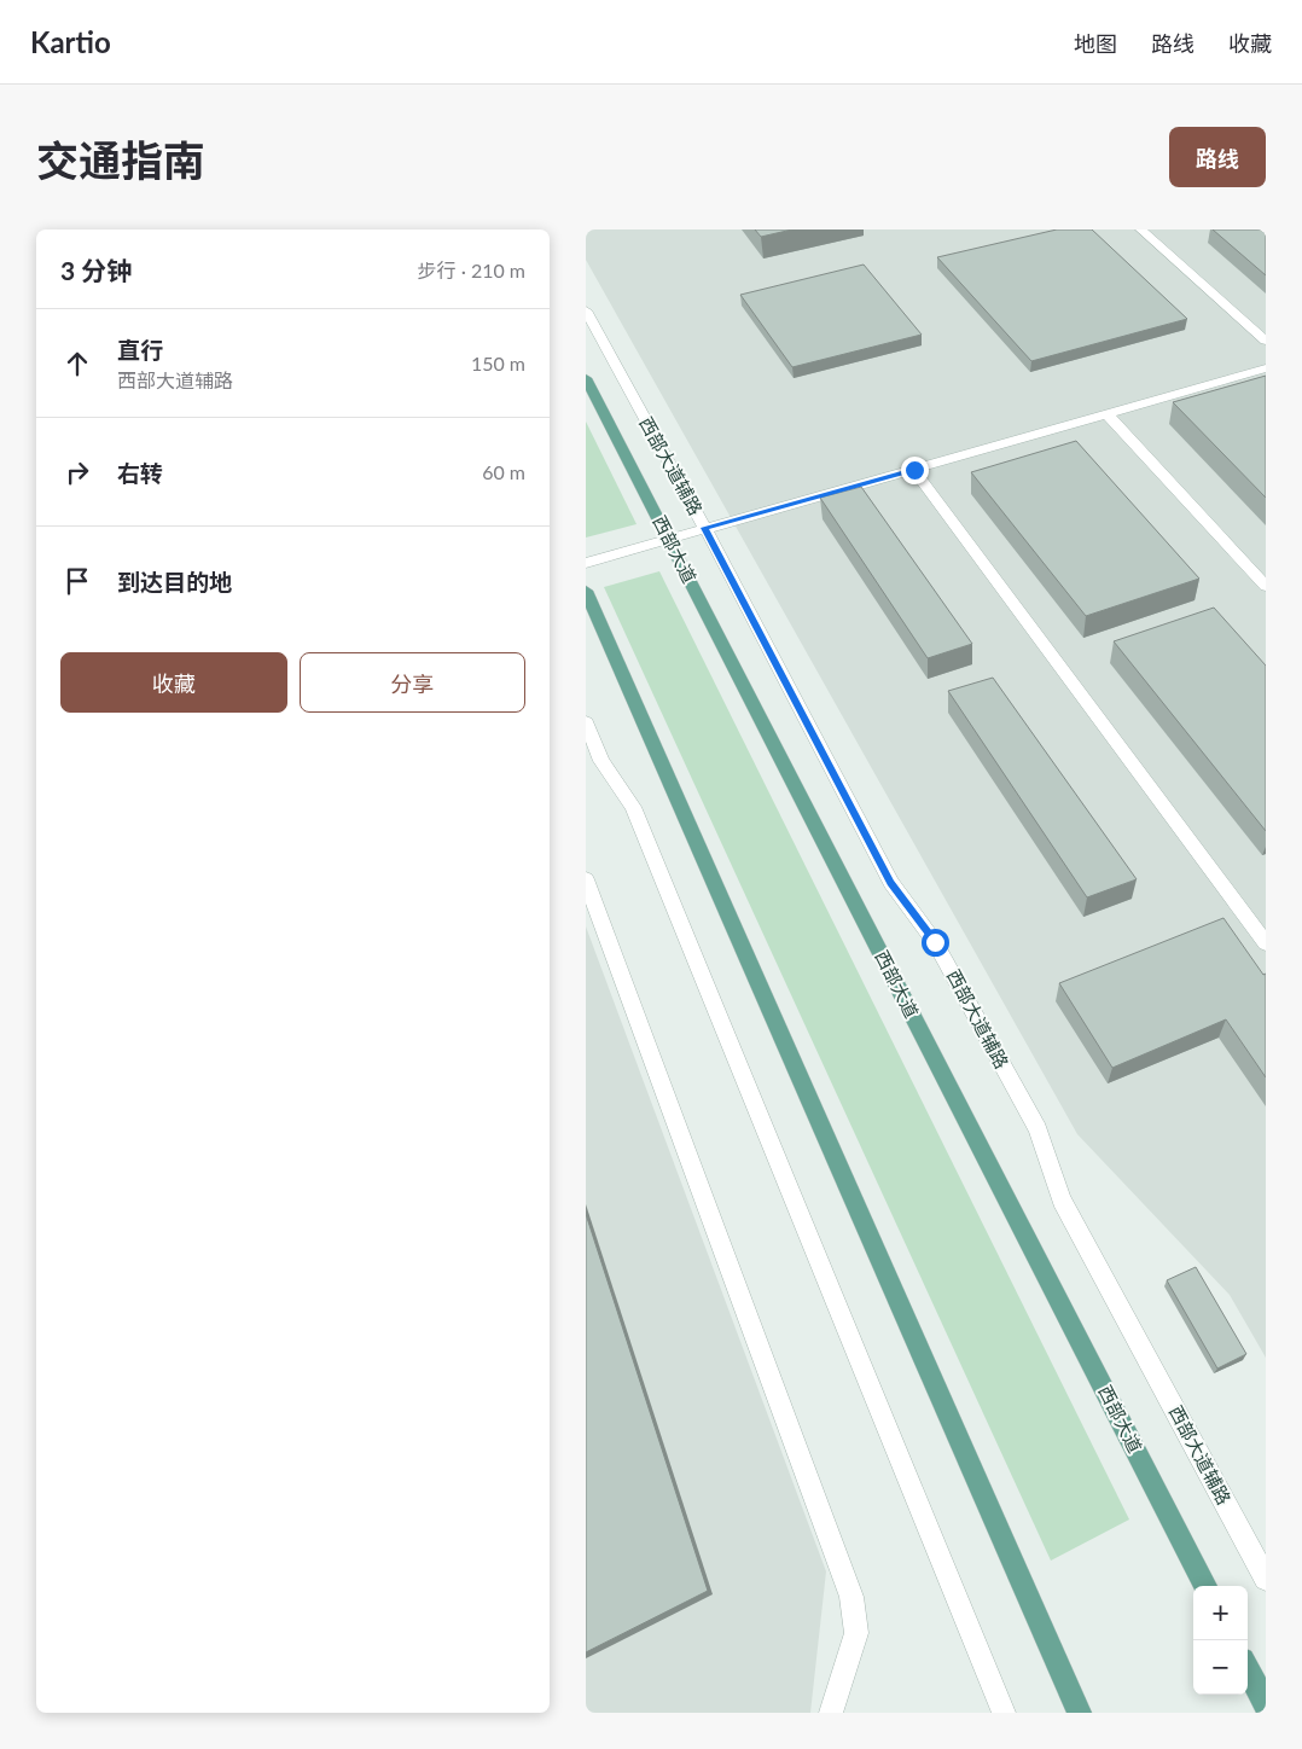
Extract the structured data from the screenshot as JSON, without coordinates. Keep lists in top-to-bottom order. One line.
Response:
{"streets":{"main road":["西部大道"],"street":["西部大道辅路"]},"page":{"header":"Kartio","nav":["地图","路线","收藏"],"title":"交通指南","buttons":["路线",["收藏","分享"]],"heading":["3 分钟","步行 · 210 m"],"list":[["直行","西部大道辅路","150 m"],["右转","60 m"],"到达目的地"],"map_buttons":["+","−"]}}
